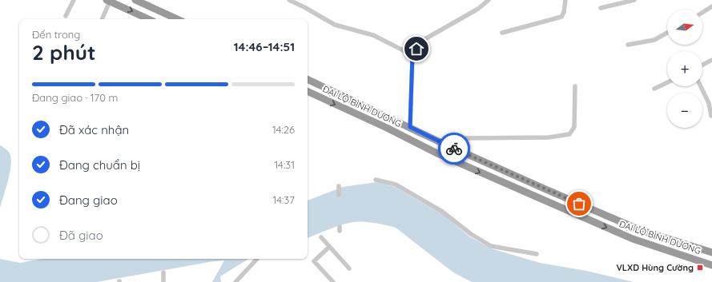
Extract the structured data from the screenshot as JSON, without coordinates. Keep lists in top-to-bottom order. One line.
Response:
{"streets":{"highway":["ĐẠI LỘ BÌNH DƯƠNG"]},"places":{"transit":["VLXD Hùng Cường"]},"north":"right","page":{"map_buttons":["+","−"],"heading":["2 phút","Đến trong","14:46–14:51"],"bar":"Đang giao · 170 m","list":[["Đã xác nhận","14:26"],["Đang chuẩn bị","14:31"],["Đang giao","14:37"],"Đã giao"]}}
